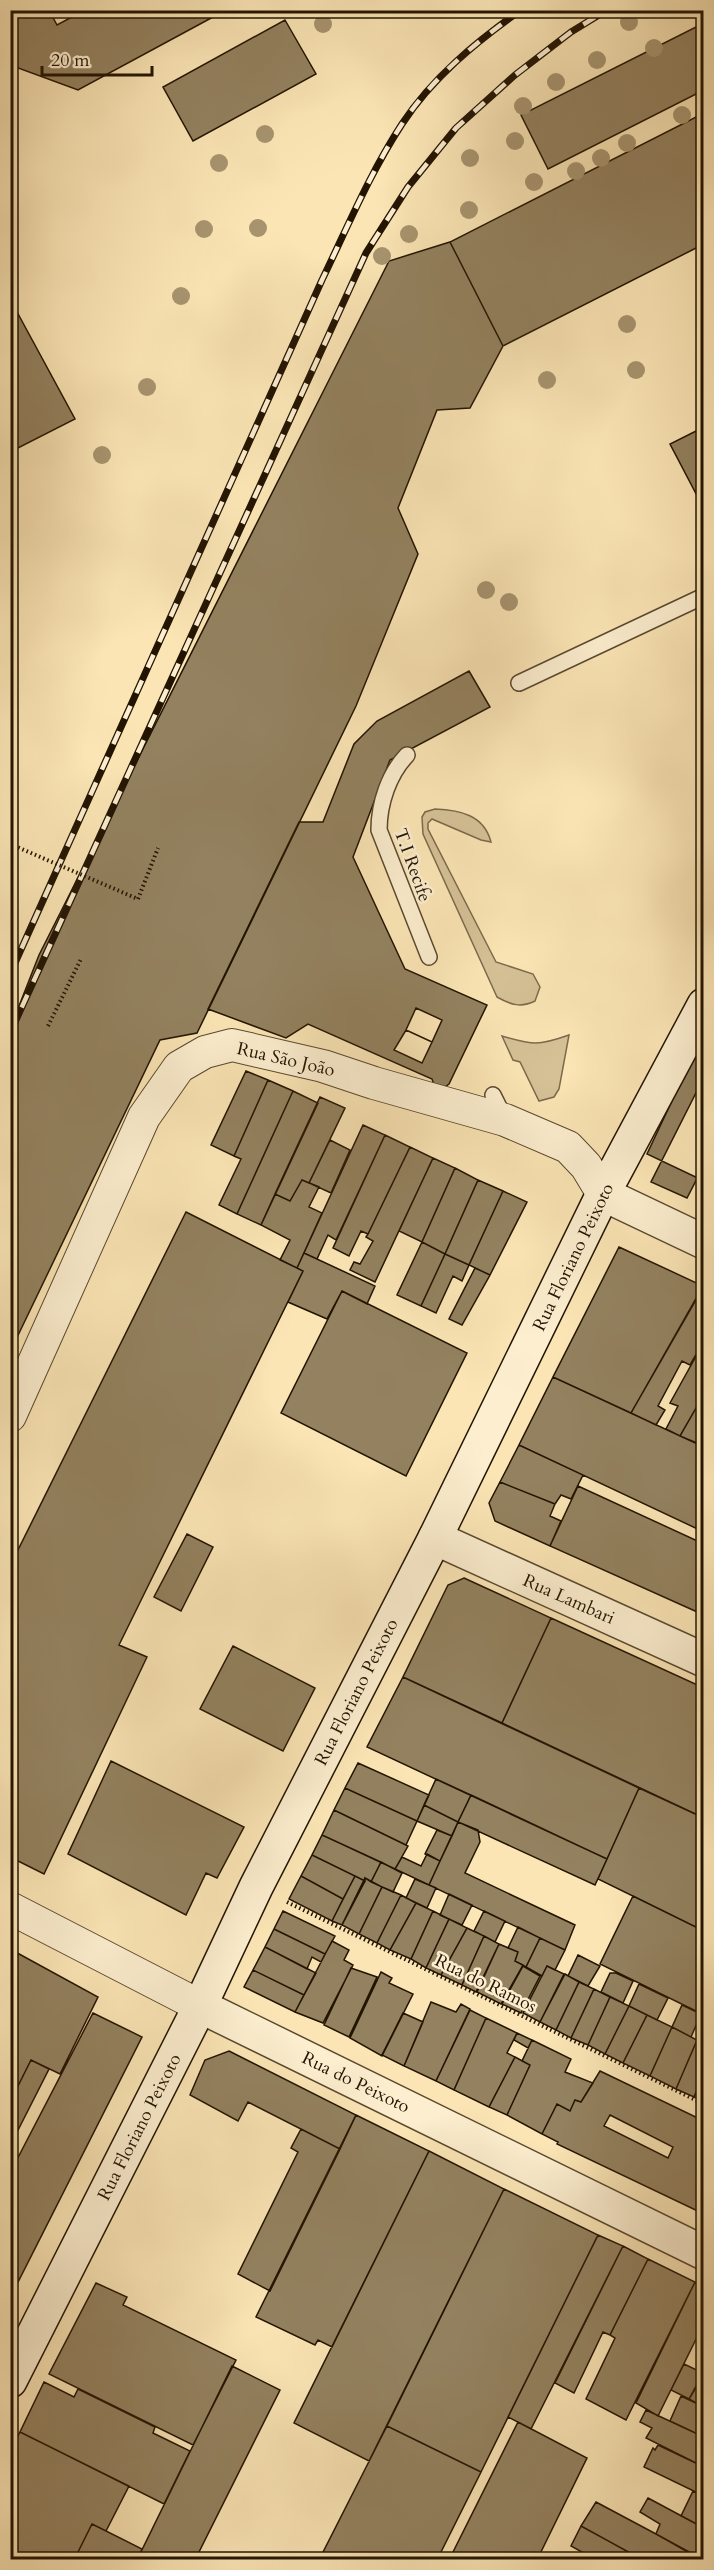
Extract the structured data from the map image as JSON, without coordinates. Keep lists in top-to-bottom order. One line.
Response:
{"streets":{"main road":["Rua Floriano Peixoto","Rua Lambari","Rua do Peixoto"],"street":["Rua São João"],"lane":["T.I Recife"],"path":["Rua do Ramos"]},"crossings":[["Rua São João","Rua Floriano Peixoto"],["Rua Floriano Peixoto","Rua Lambari"],["Rua Floriano Peixoto","Rua do Ramos"],["Rua Floriano Peixoto","Rua do Peixoto"]],"scale_bar":"20 m"}
